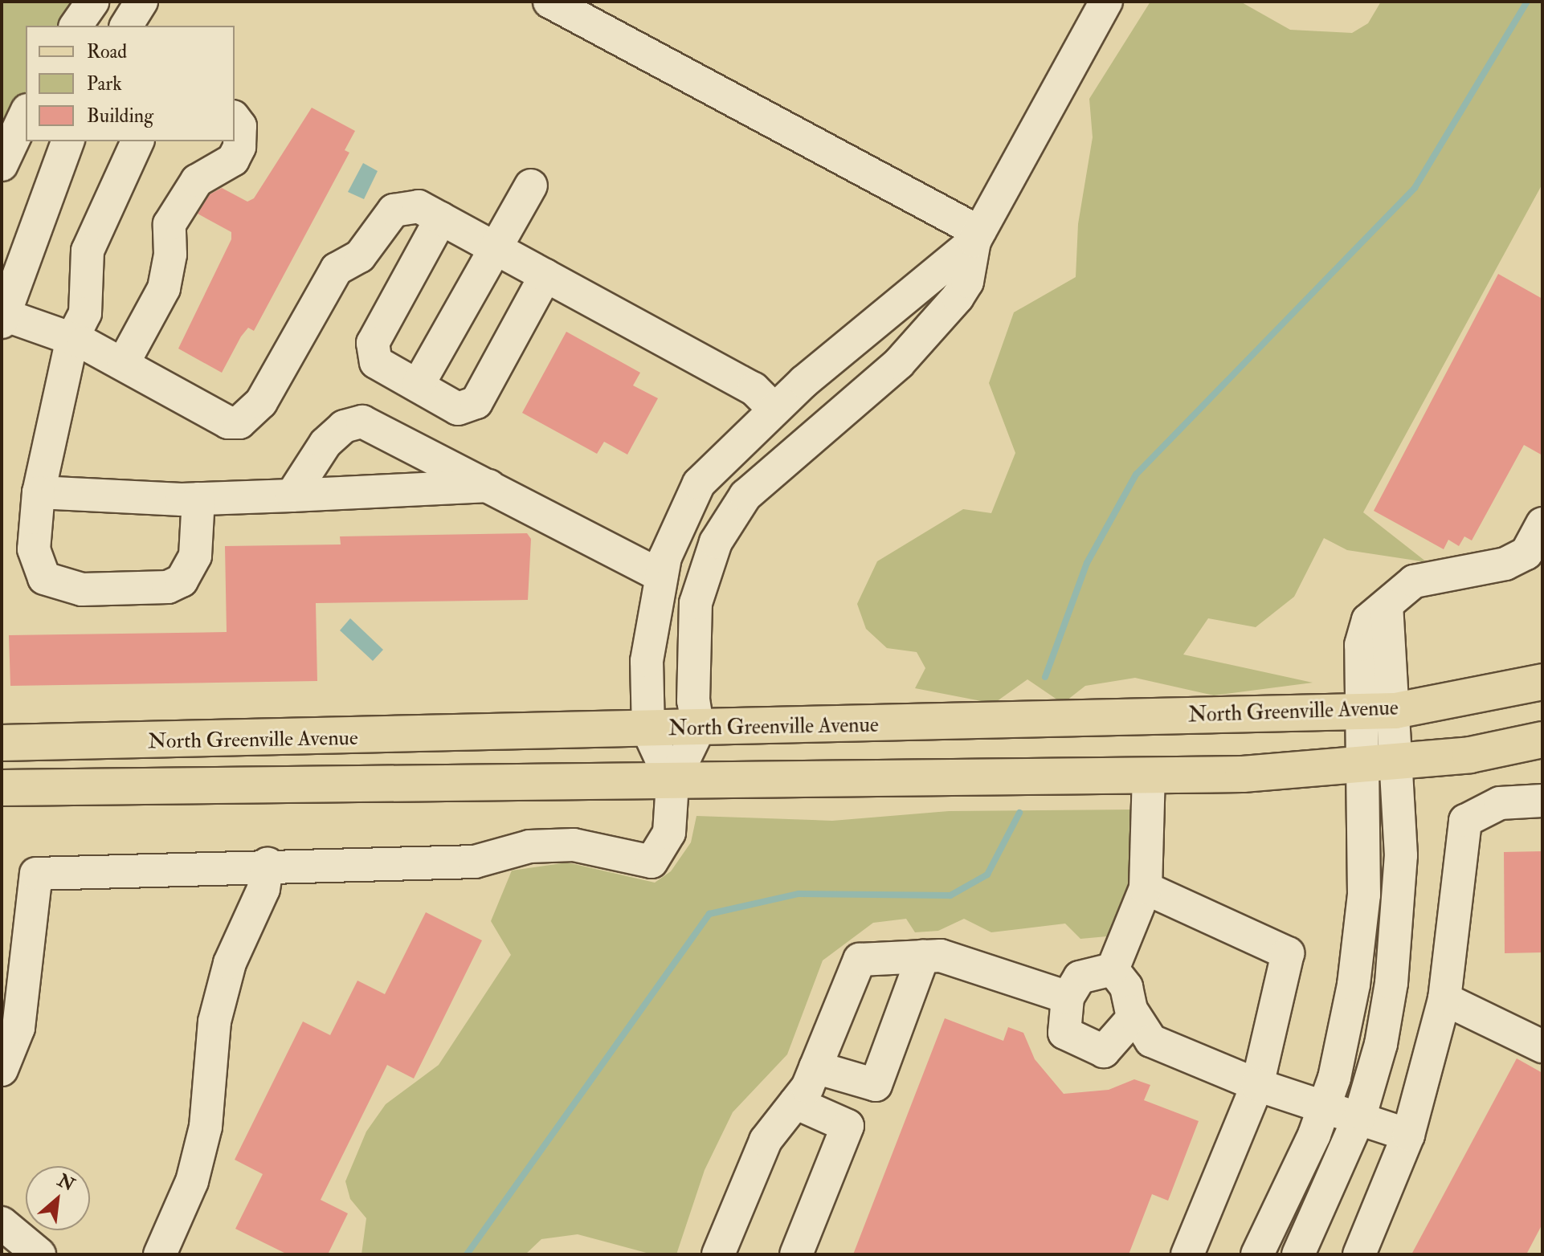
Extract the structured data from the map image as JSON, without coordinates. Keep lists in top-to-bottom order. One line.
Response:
{"streets":{"main road":["North Greenville Avenue"]},"legend":["Road","Park","Building"],"north":"top right"}
